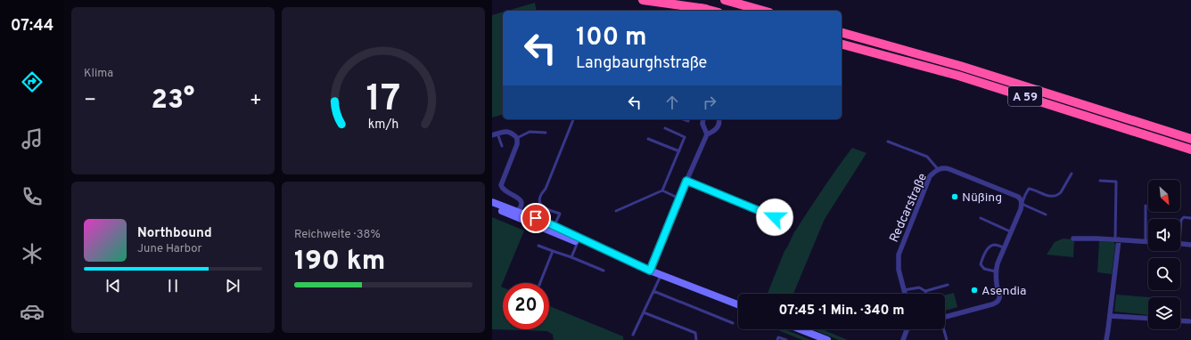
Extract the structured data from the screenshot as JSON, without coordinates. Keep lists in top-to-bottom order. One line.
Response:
{"streets":{"highway":["A 59"],"street":["Redcarstraße"]},"places":["Nüßing","Asendia"],"north":"bottom right","page":{"tabs":"07:44","tile":["Klima",["Reichweite · 38%","190 km"]],"turn":["100 m","Langbaurghstraße"],"heat":["−","23°","+"],"song":["Northbound","June Harbor"],"limit":"20","trip":"07:45 · 1 Min. · 340 m","gauge":["17","km/h"]}}
